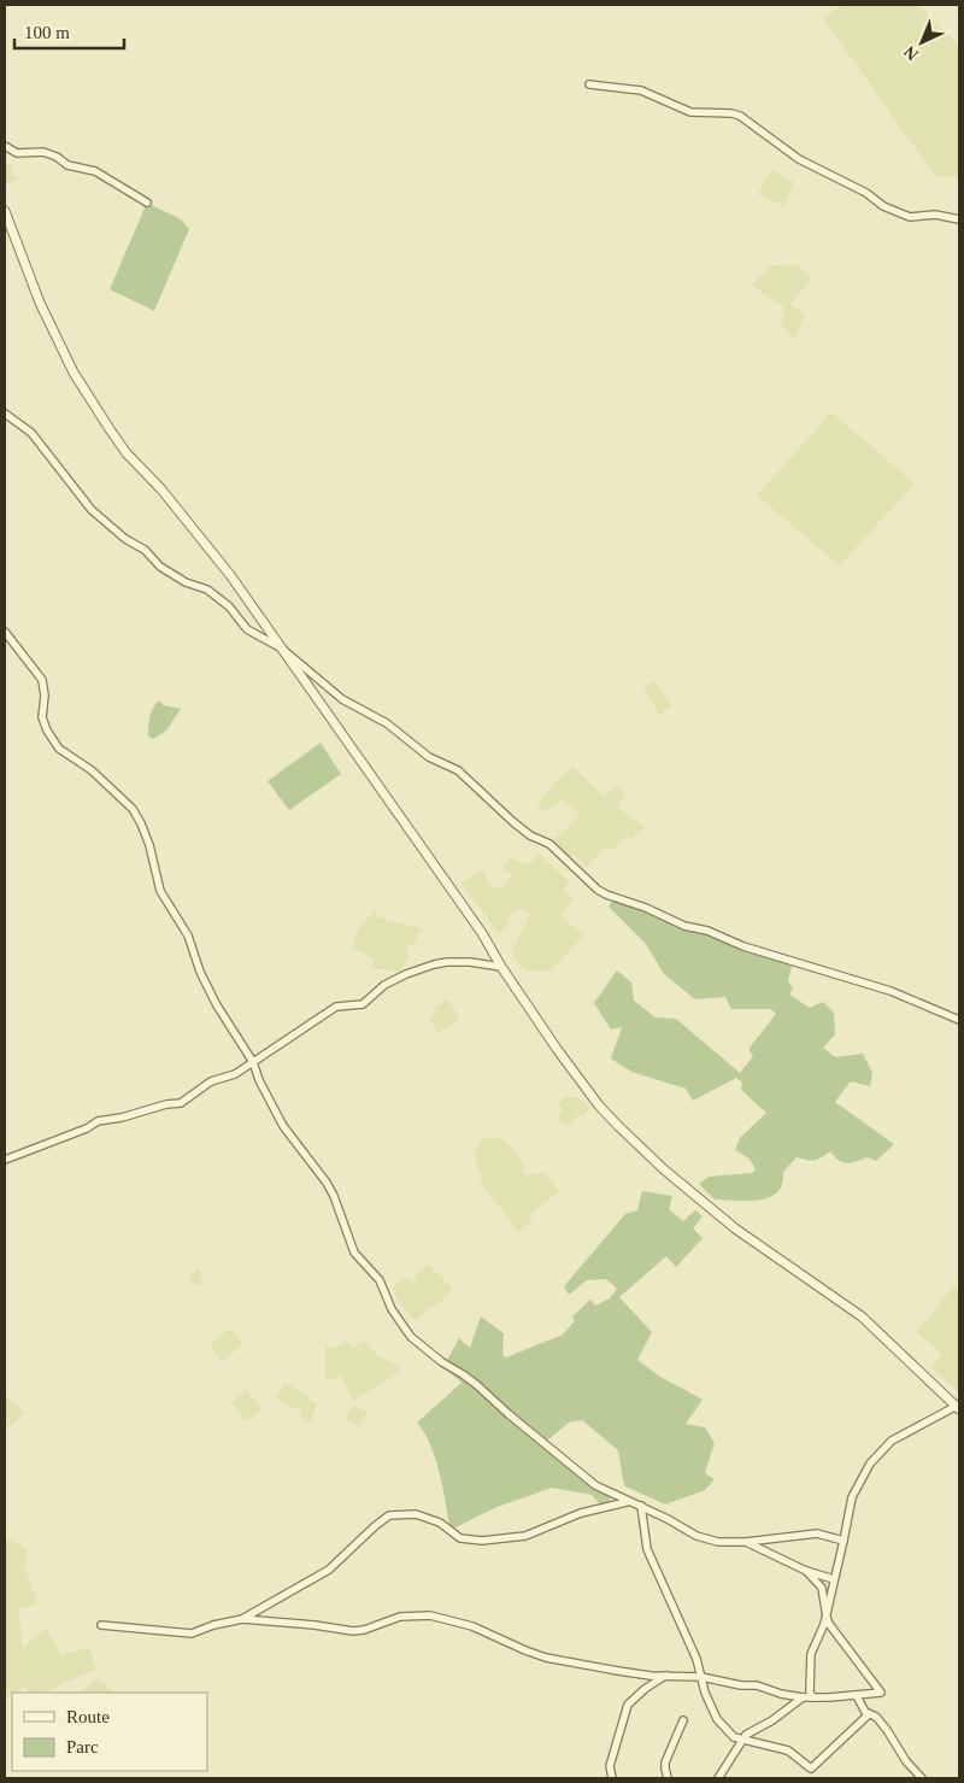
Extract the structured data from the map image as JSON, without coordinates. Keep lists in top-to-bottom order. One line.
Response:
{"legend":["Route","Parc"],"scale_bar":"100 m","north":"bottom left"}
